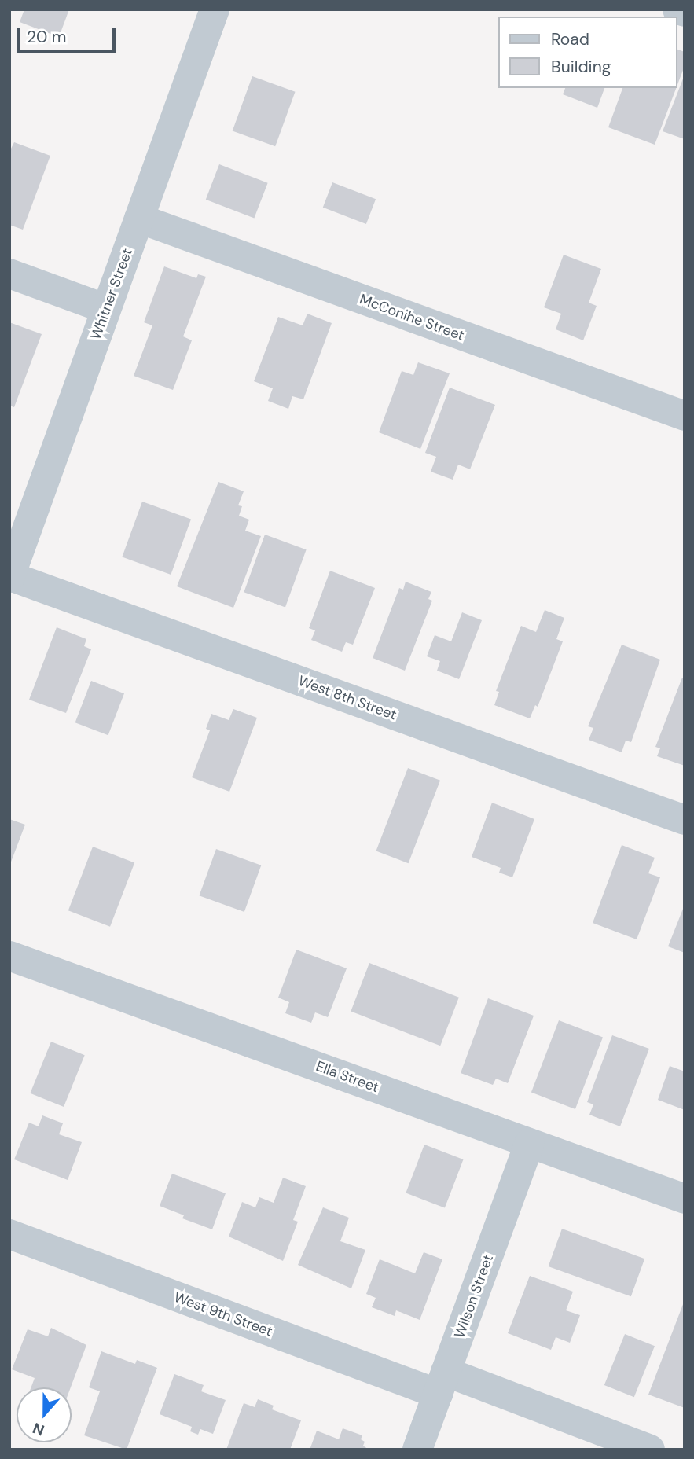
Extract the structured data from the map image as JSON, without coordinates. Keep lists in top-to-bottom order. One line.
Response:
{"streets":{"street":["Whitner Street","McConihe Street","West 8th Street","Ella Street","Wilson Street","West 9th Street"]},"crossings":[["Whitner Street","McConihe Street"],["Whitner Street","West 8th Street"],["Ella Street","Wilson Street"],["Wilson Street","West 9th Street"]],"legend":["Road","Building"],"scale_bar":"20 m","north":"bottom"}
